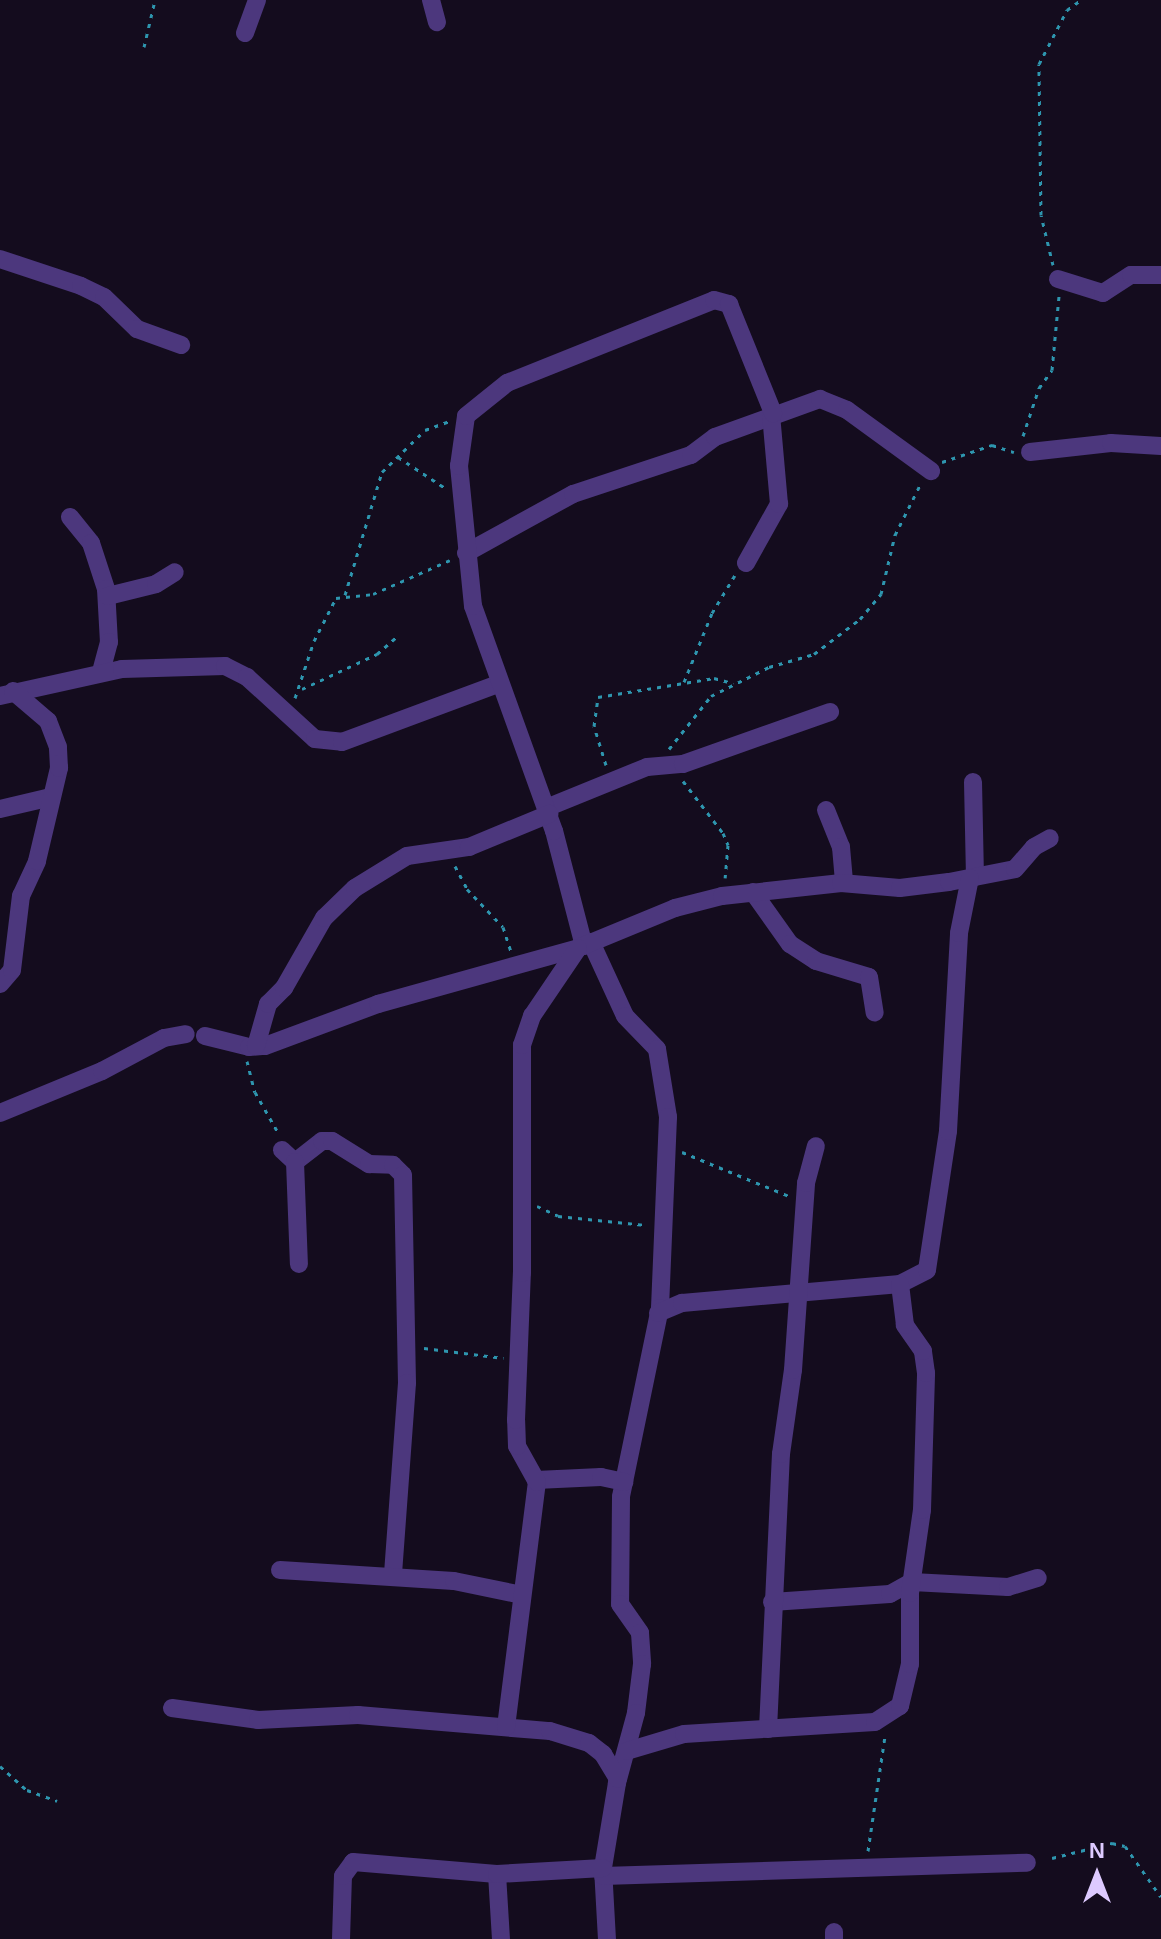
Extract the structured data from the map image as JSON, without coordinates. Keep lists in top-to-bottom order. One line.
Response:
{"north":"top"}
